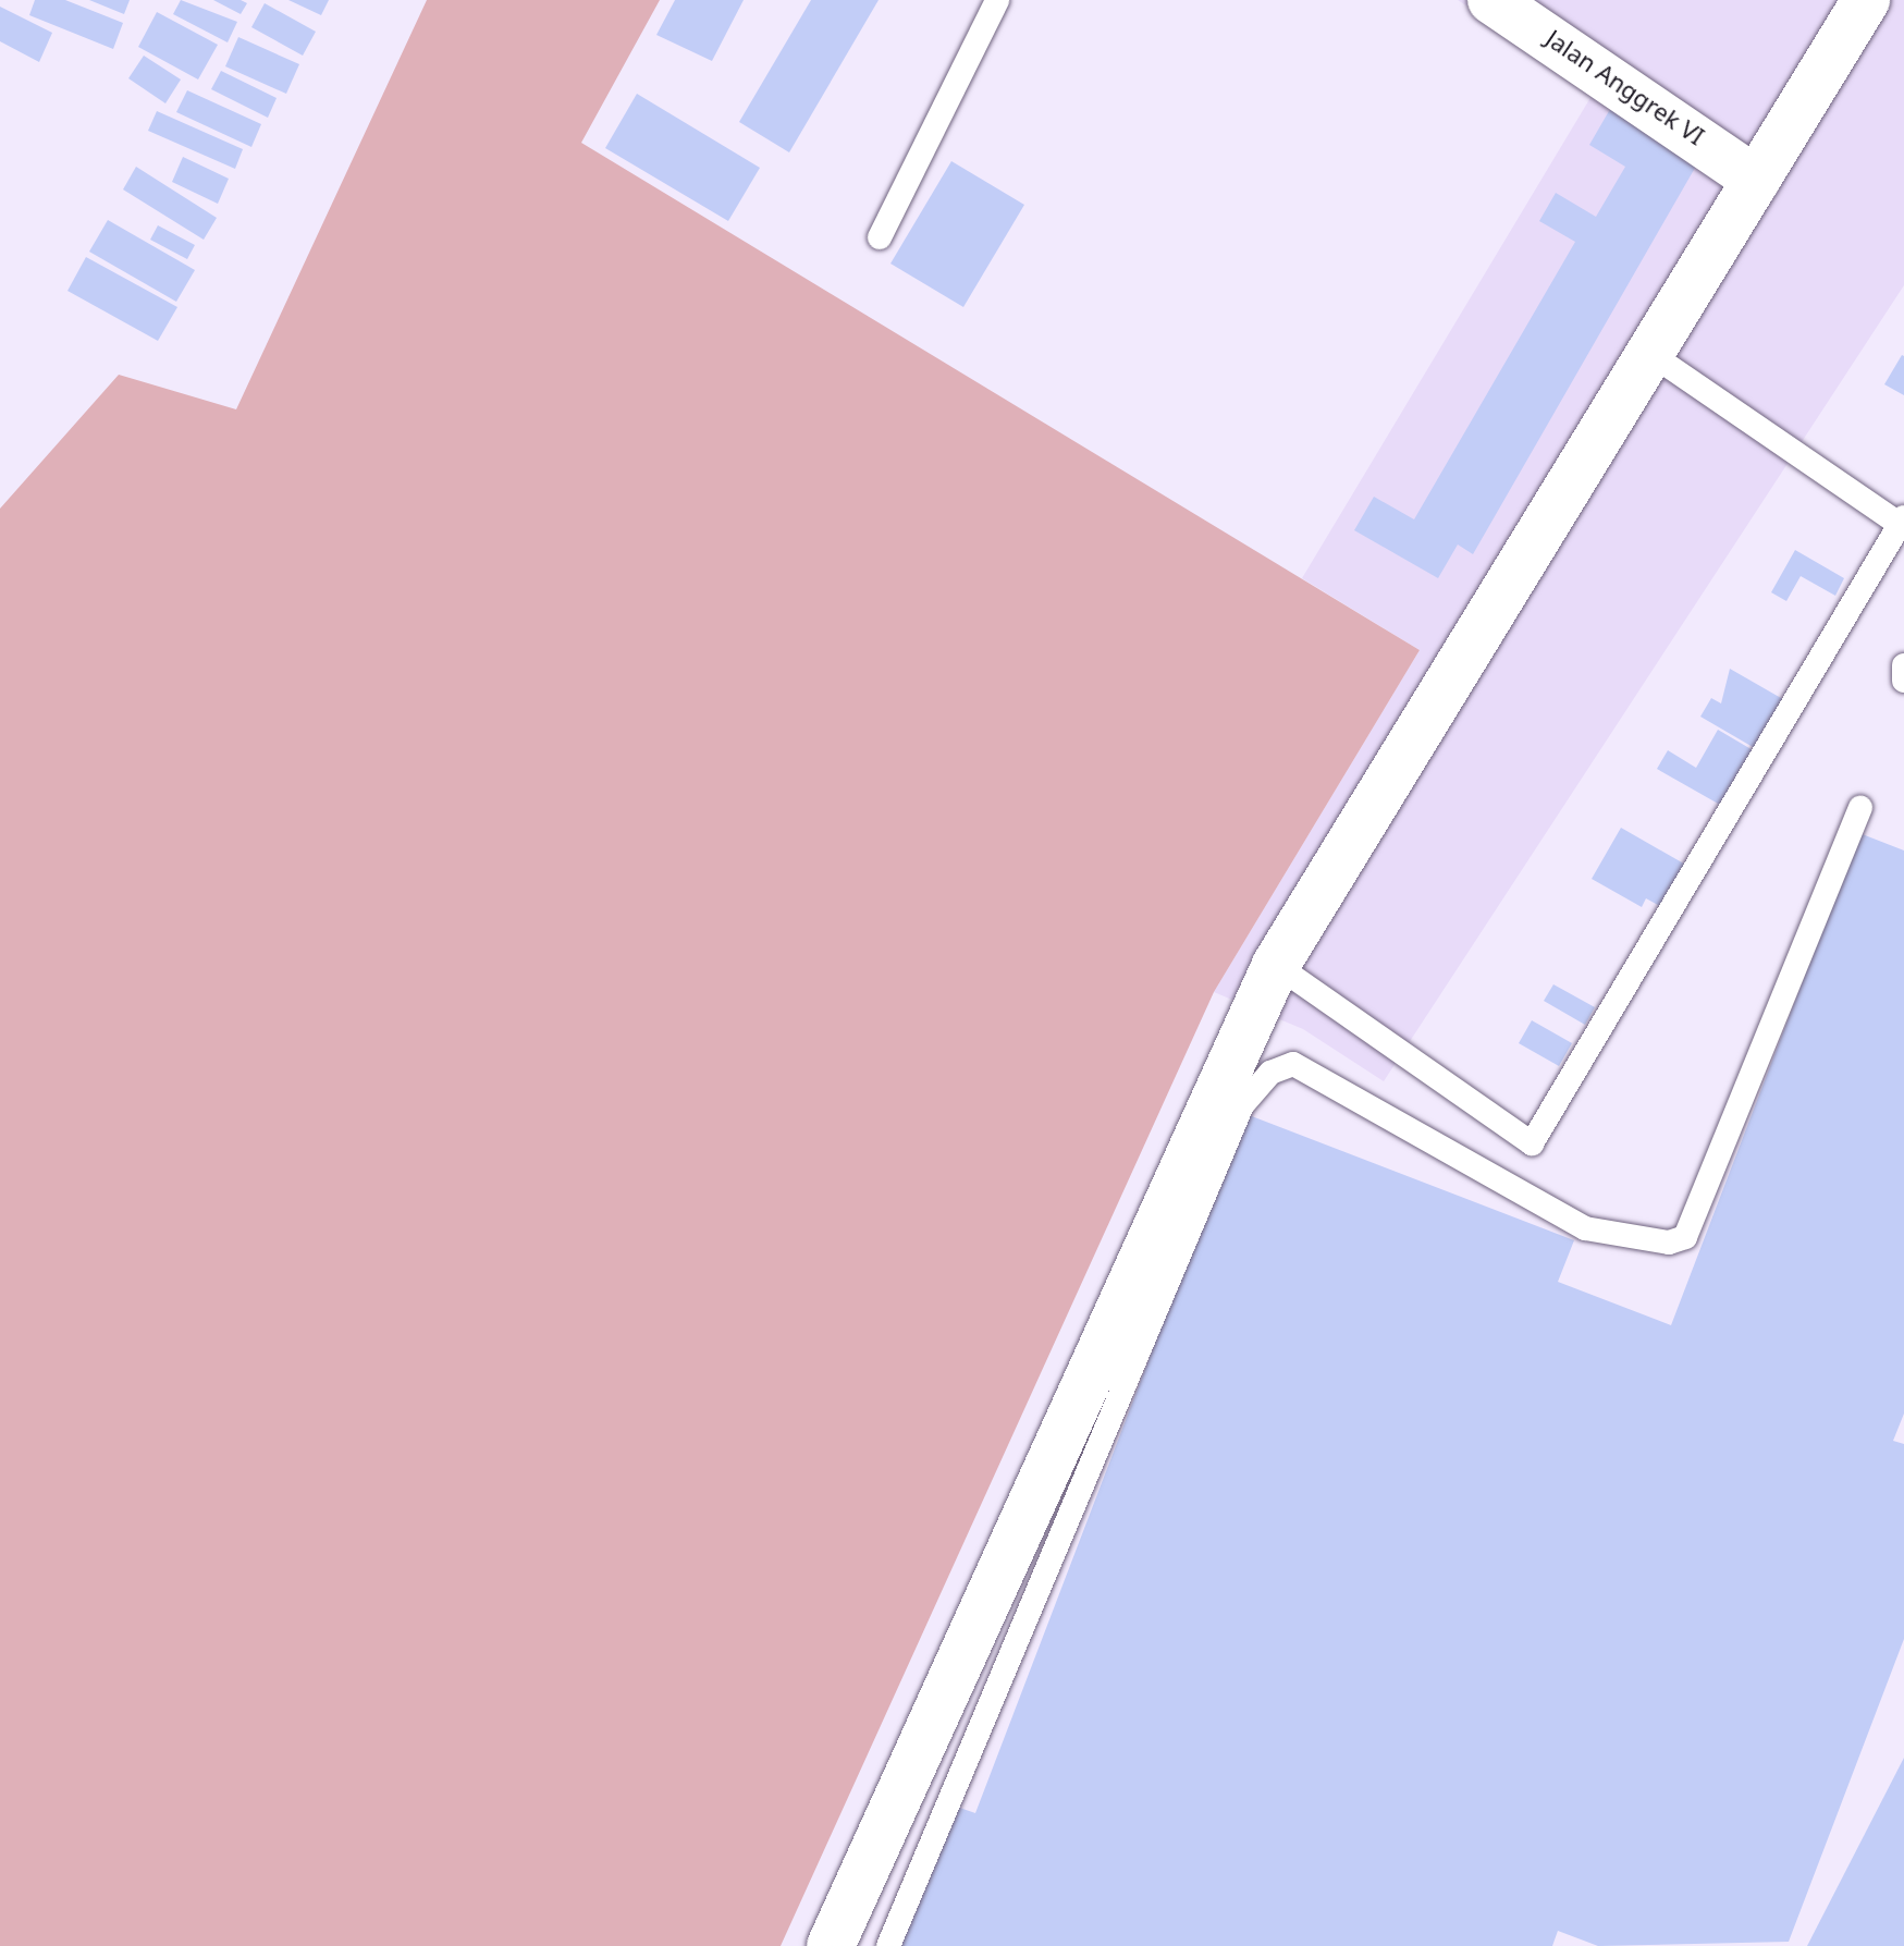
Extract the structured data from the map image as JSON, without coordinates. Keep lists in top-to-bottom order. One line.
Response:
{"streets":{"street":["Jalan Anggrek VI"]}}
